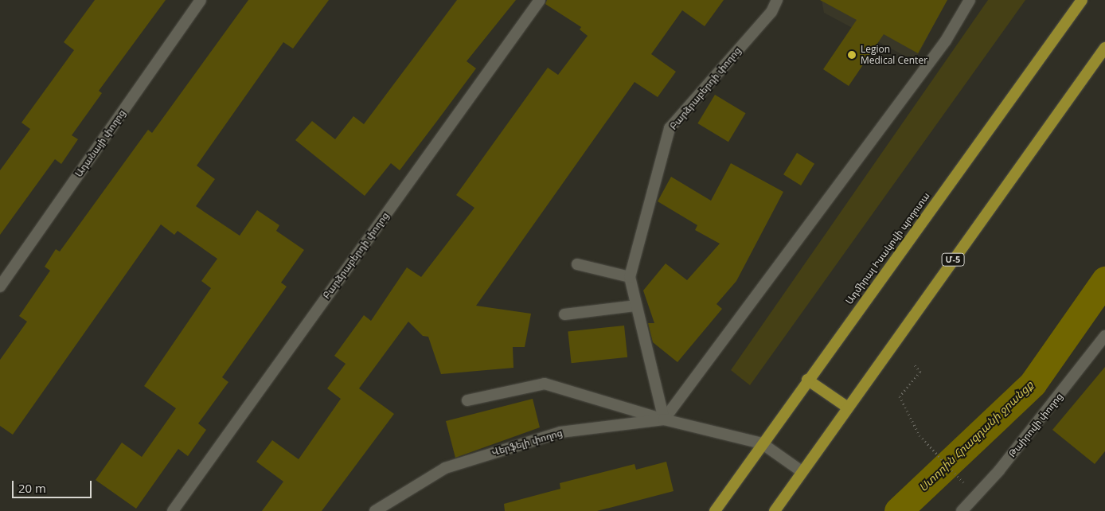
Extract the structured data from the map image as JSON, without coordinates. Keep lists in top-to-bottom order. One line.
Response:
{"streets":{"highway":["Ադմիրալ Իսակովի պողոտա","Մ-5"],"street":["Բարձրաբերդի փողոց","Ադանայի փողոց","Թաիրովի փողոց","Վերֆելի փողոց"]},"crossings":[["Բարձրաբերդի փողոց","Վերֆելի փողոց"],["Ադմիրալ Իսակովի պողոտա","Վերֆելի փողոց"]],"water":["Ստորին Հրազդանի ջրանցք"],"places":["Legion Medical Center"],"scale_bar":"20 m"}
